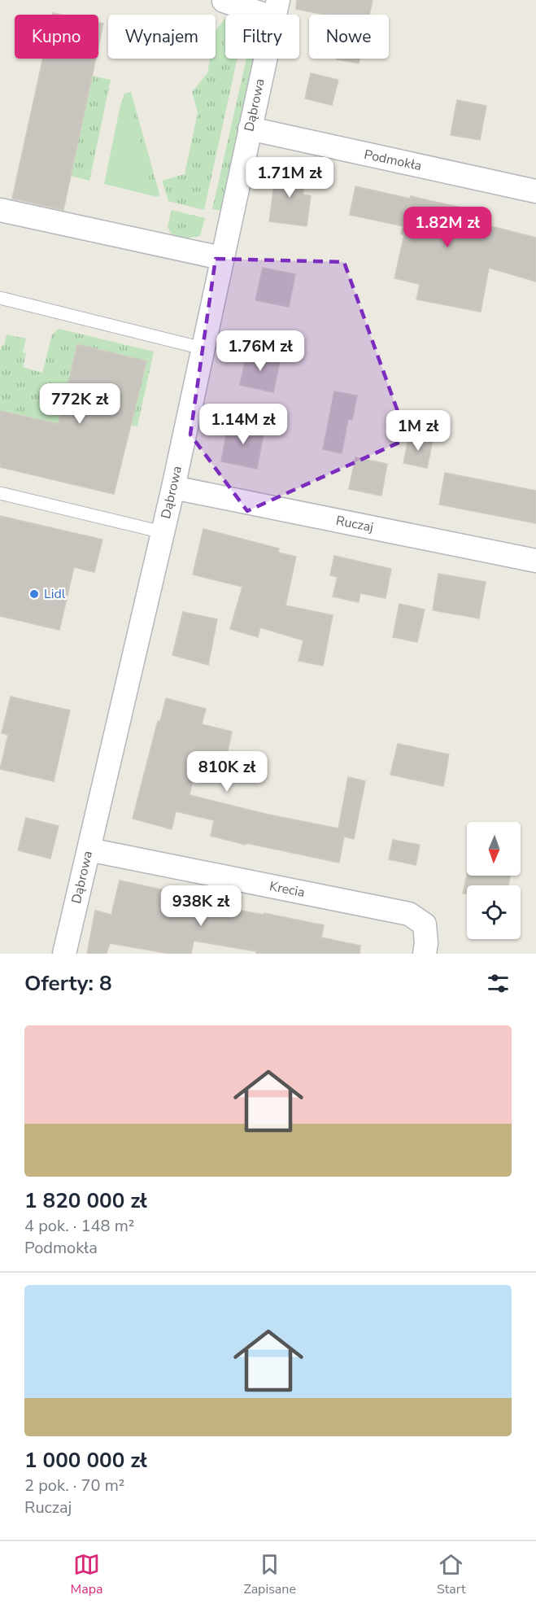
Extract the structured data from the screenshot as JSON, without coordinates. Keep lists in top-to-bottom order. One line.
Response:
{"streets":{"street":["Dąbrowa","Podmokła","Ruczaj","Krecia"]},"crossings":[["Dąbrowa","Podmokła"],["Dąbrowa","Ruczaj"],["Dąbrowa","Krecia"]],"places":["Lidl"],"north":"bottom","page":{"chip":["Kupno","Wynajem","Filtry","Nowe"],"price":["1.71M zł","1.82M zł","1.76M zł","772K zł","1.14M zł","1M zł","810K zł","938K zł"],"heading":"Oferty: 8","list":[{"name":"1 820 000 zł","note":"4 pok. · 148 m² · Podmokła"},{"name":"1 000 000 zł","note":"2 pok. · 70 m² · Ruczaj"}],"tabs":["Mapa","Zapisane","Start"]}}
